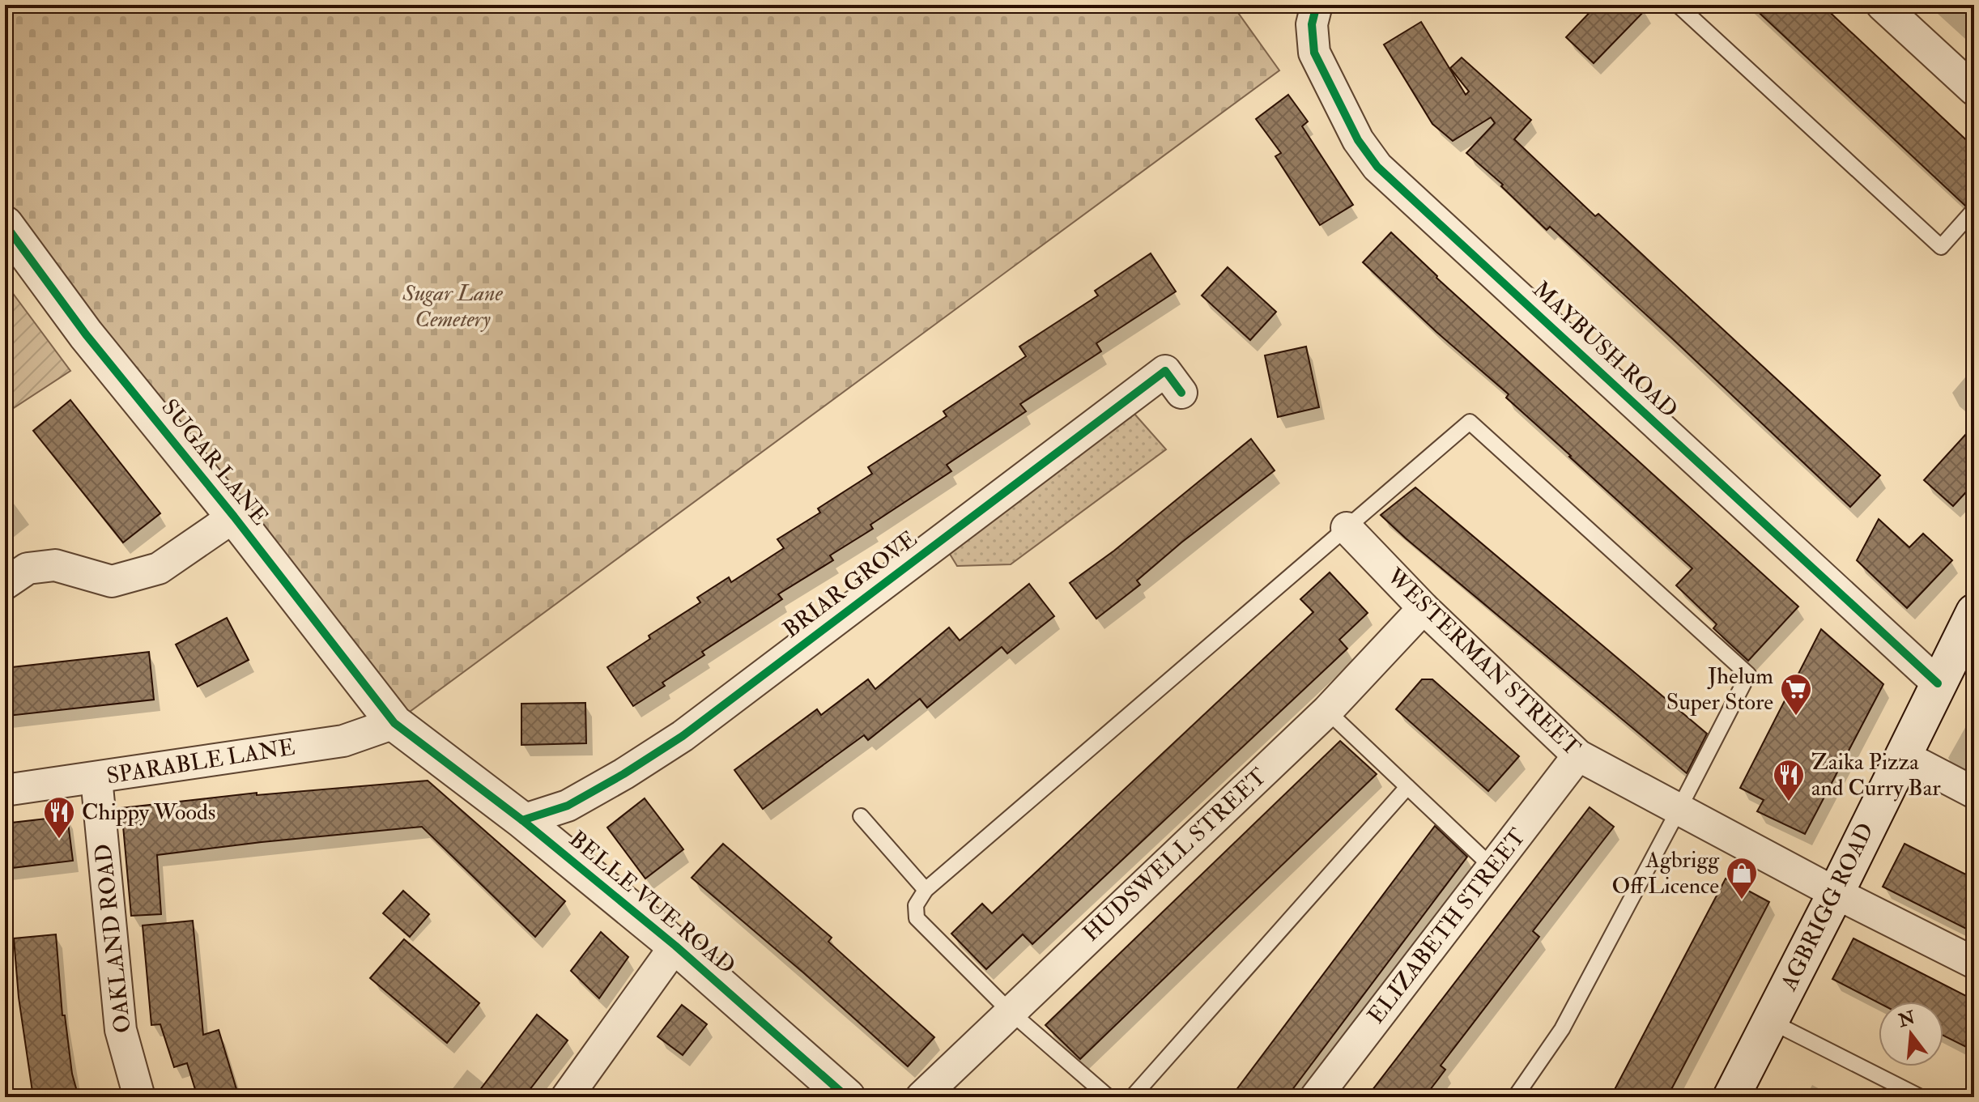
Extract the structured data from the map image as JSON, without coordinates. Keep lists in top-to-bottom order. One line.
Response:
{"streets":{"street":["MAYBUSH ROAD","SUGAR LANE","BRIAR GROVE","WESTERMAN STREET","SPARABLE LANE","HUDSWELL STREET","BELLE VUE ROAD","AGBRIGG ROAD","ELIZABETH STREET","OAKLAND ROAD"]},"crossings":[["MAYBUSH ROAD","AGBRIGG ROAD"],["SUGAR LANE","SPARABLE LANE"],["SUGAR LANE","BELLE VUE ROAD"],["BRIAR GROVE","BELLE VUE ROAD"],["WESTERMAN STREET","HUDSWELL STREET"],["WESTERMAN STREET","AGBRIGG ROAD"],["WESTERMAN STREET","ELIZABETH STREET"],["SPARABLE LANE","BELLE VUE ROAD"],["SPARABLE LANE","OAKLAND ROAD"]],"parks":["Sugar Lane Cemetery"],"places":{"supermarket":["Jhelum Super Store"],"restaurant":["Zaika Pizza and Curry Bar","Chippy Woods"],"shop":["Agbrigg Off Licence"]},"north":"top"}
